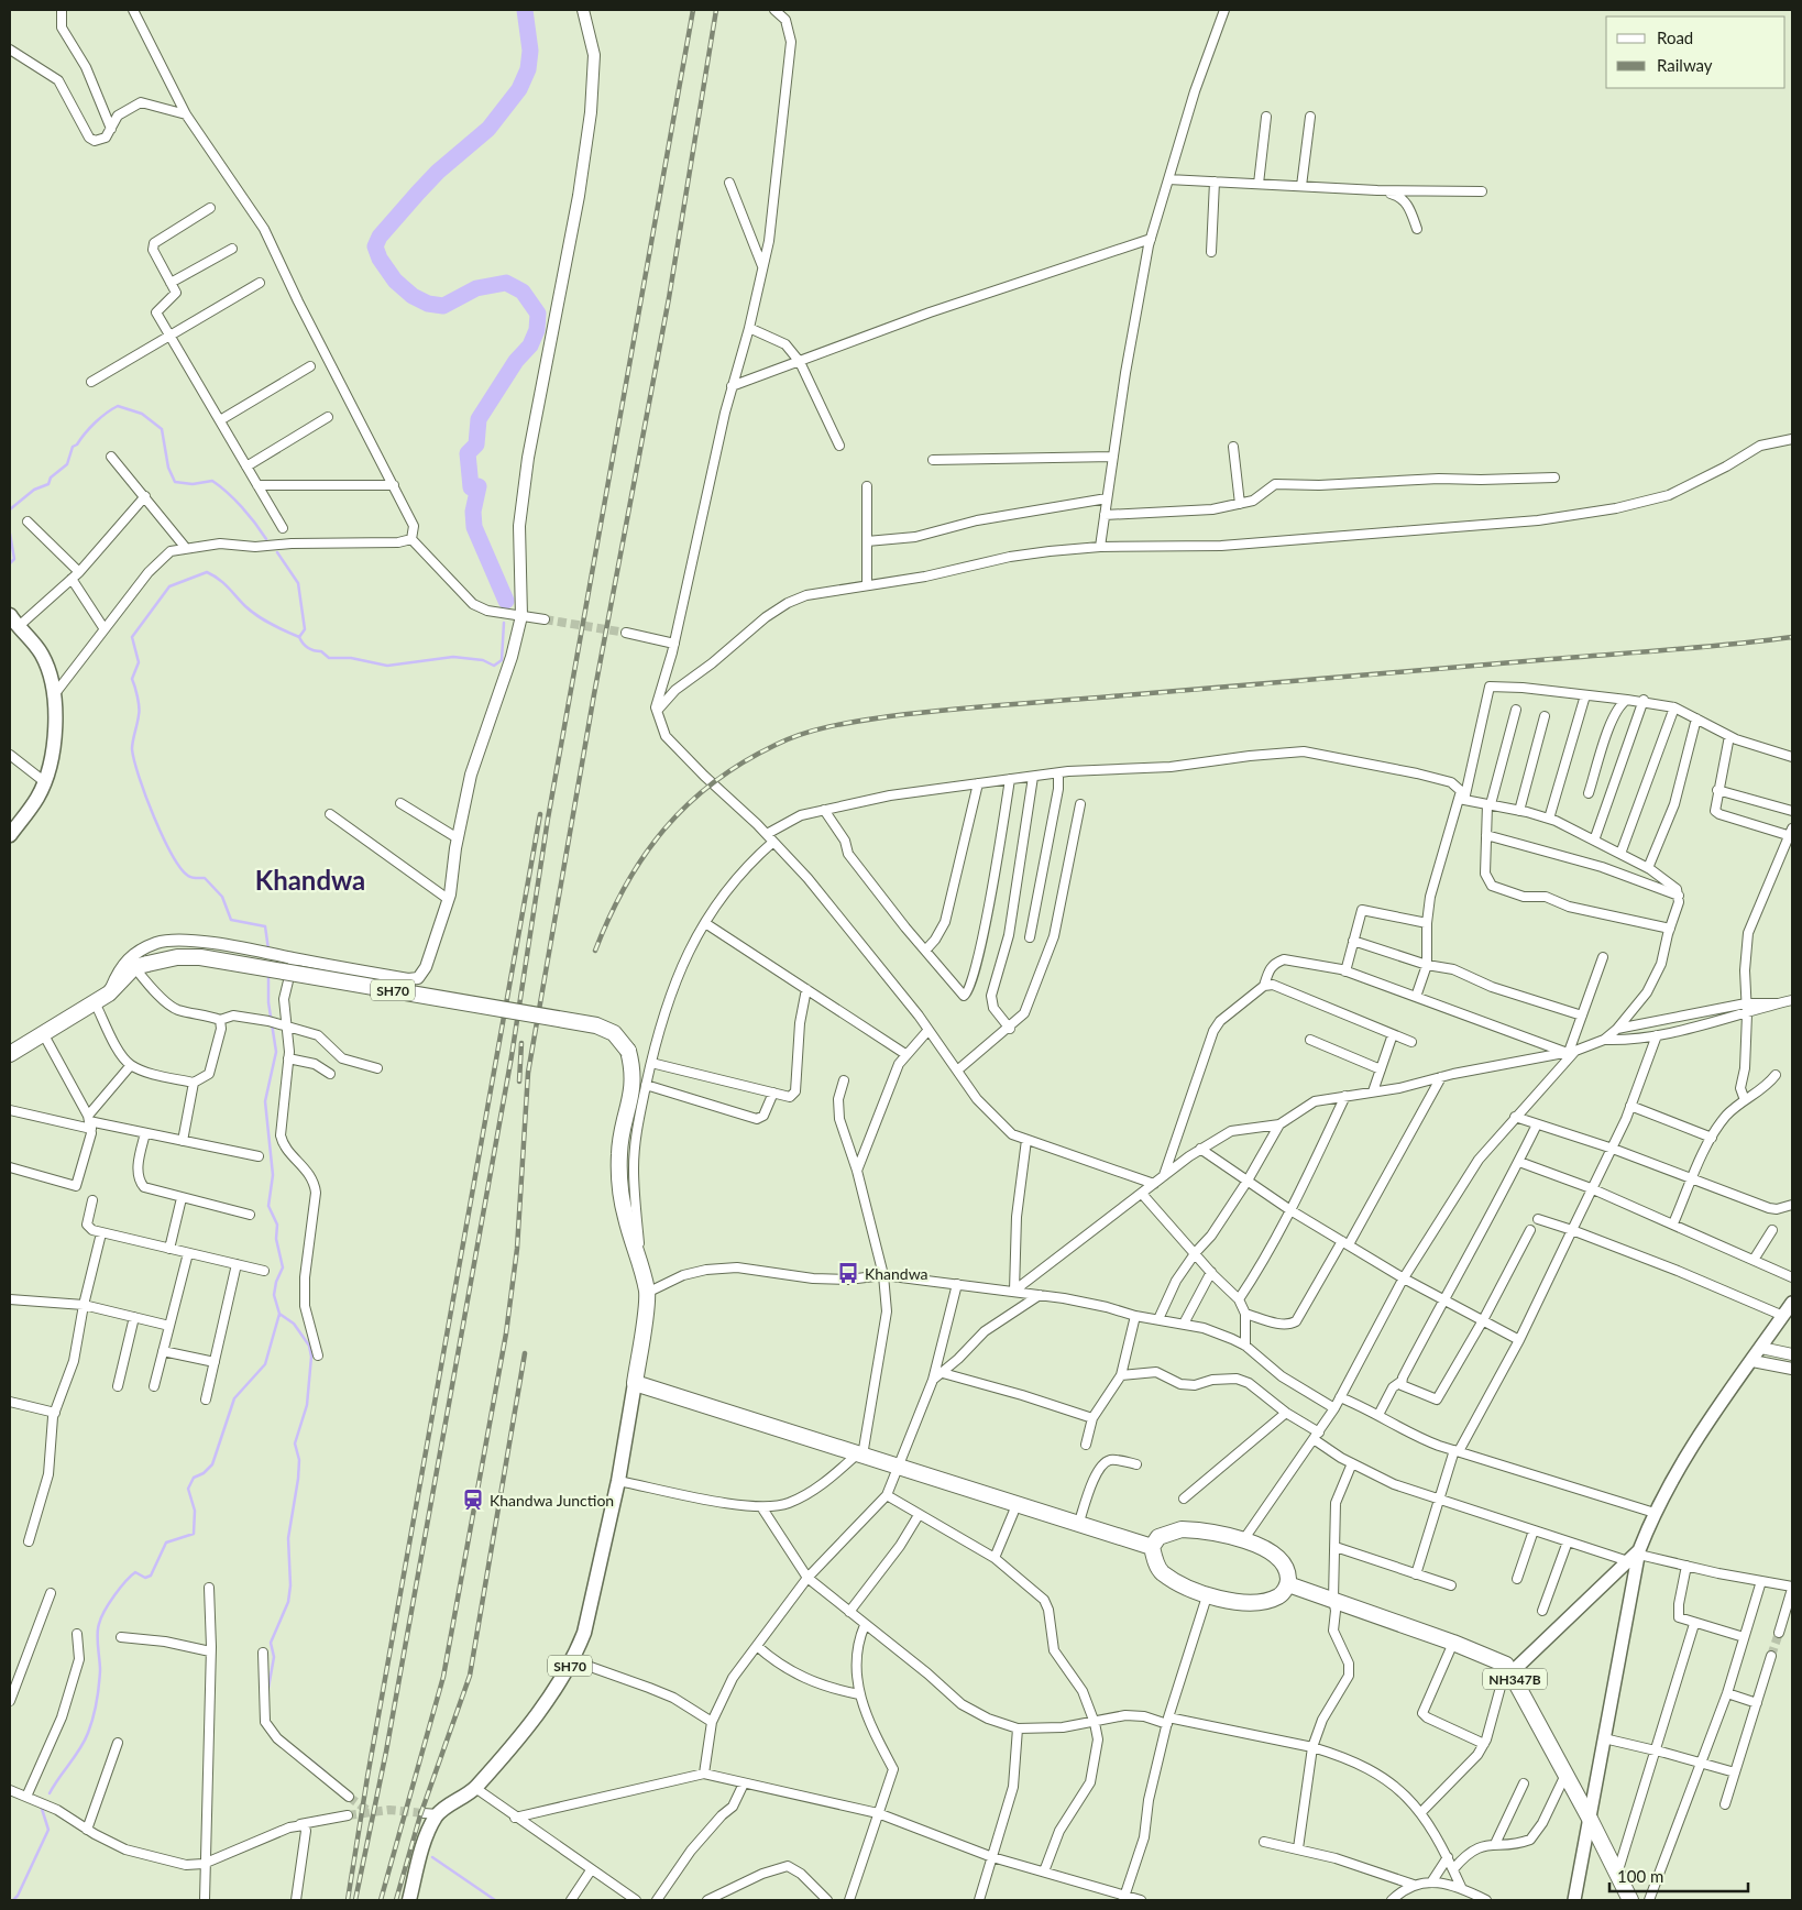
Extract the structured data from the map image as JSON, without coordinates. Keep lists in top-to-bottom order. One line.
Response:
{"streets":{"highway":["SH70","NH347B"]},"districts":["Khandwa"],"places":{"bus stop":["Khandwa"],"station":["Khandwa Junction"]},"legend":["Road","Railway"],"scale_bar":"100 m"}
